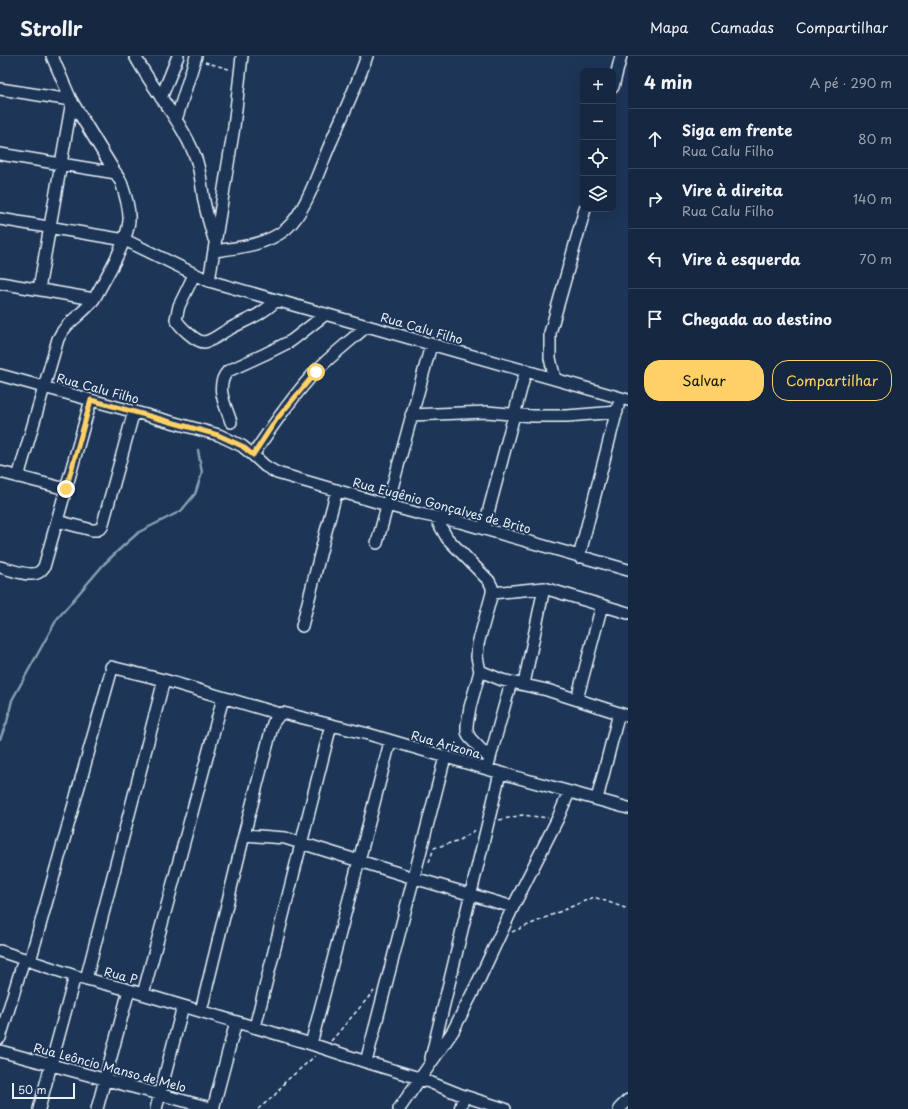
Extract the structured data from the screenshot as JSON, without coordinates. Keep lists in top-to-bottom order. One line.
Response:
{"streets":{"street":["Rua Calu Filho","Rua Eugênio Gonçalves de Brito","Rua Arizona","Rua P","Rua Leôncio Manso de Melo"]},"crossings":[["Rua Calu Filho","Rua Eugênio Gonçalves de Brito"],["Rua Arizona","Rua P"]],"scale_bar":"50 m","page":{"header":"Strollr","nav":["Mapa","Camadas","Compartilhar"],"heading":["4 min","A pé · 290 m"],"map_buttons":["+","−"],"list":[["Siga em frente","Rua Calu Filho","80 m"],["Vire à direita","Rua Calu Filho","140 m"],["Vire à esquerda","70 m"],"Chegada ao destino"],"buttons":["Salvar","Compartilhar"],"scale":"50 m"}}
